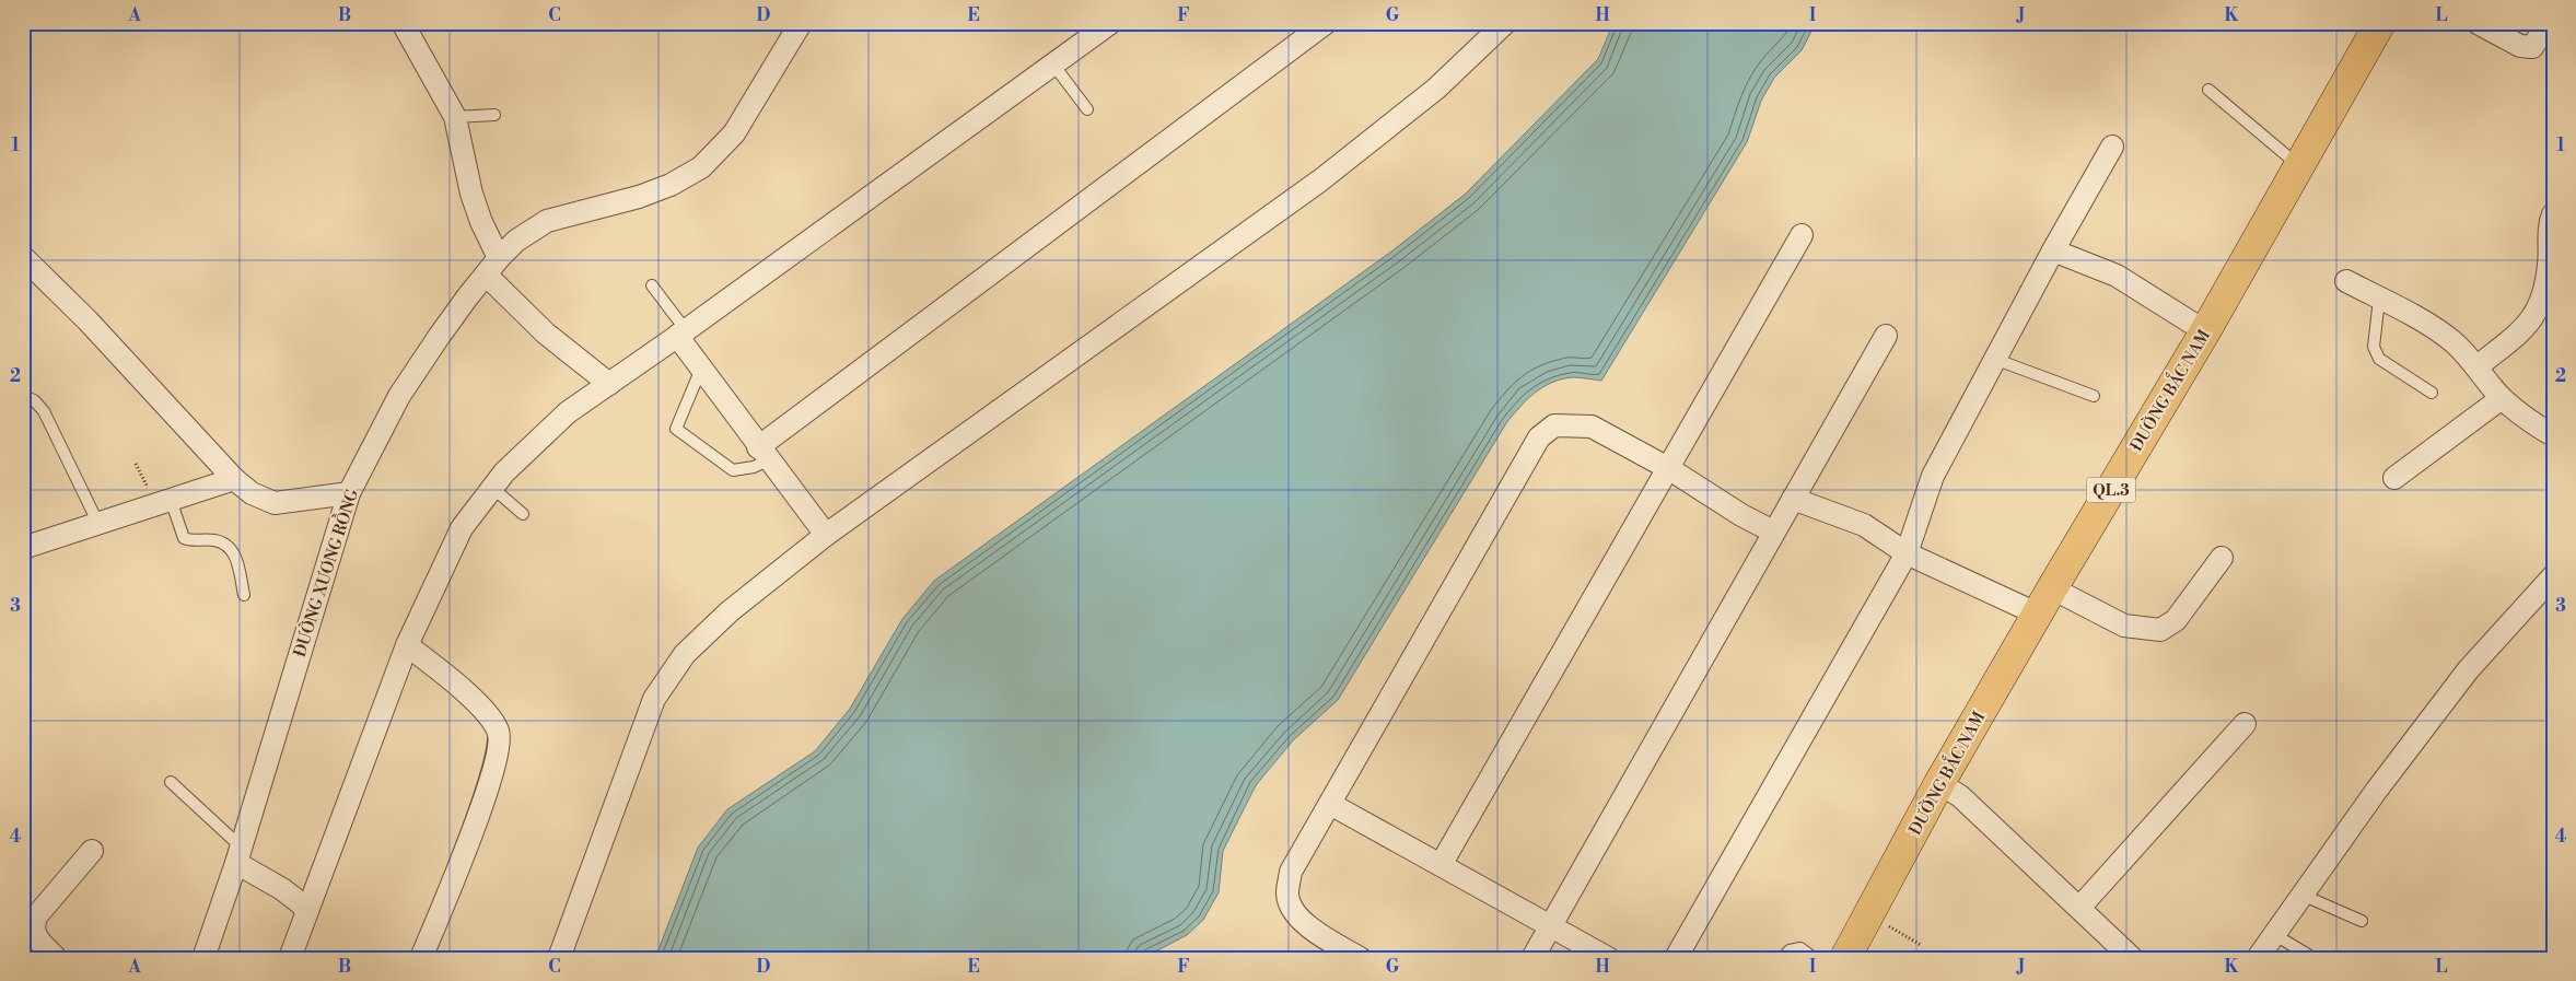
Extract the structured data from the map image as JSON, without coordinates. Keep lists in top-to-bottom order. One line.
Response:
{"streets":{"highway":["ĐƯỜNG BẮC NAM","QL.3"],"street":["ĐƯỜNG XƯƠNG RỒNG"]},"grid":{"columns":["A","B","C","D","E","F","G","H","I","J","K","L"],"rows":["1","2","3","4"]}}
